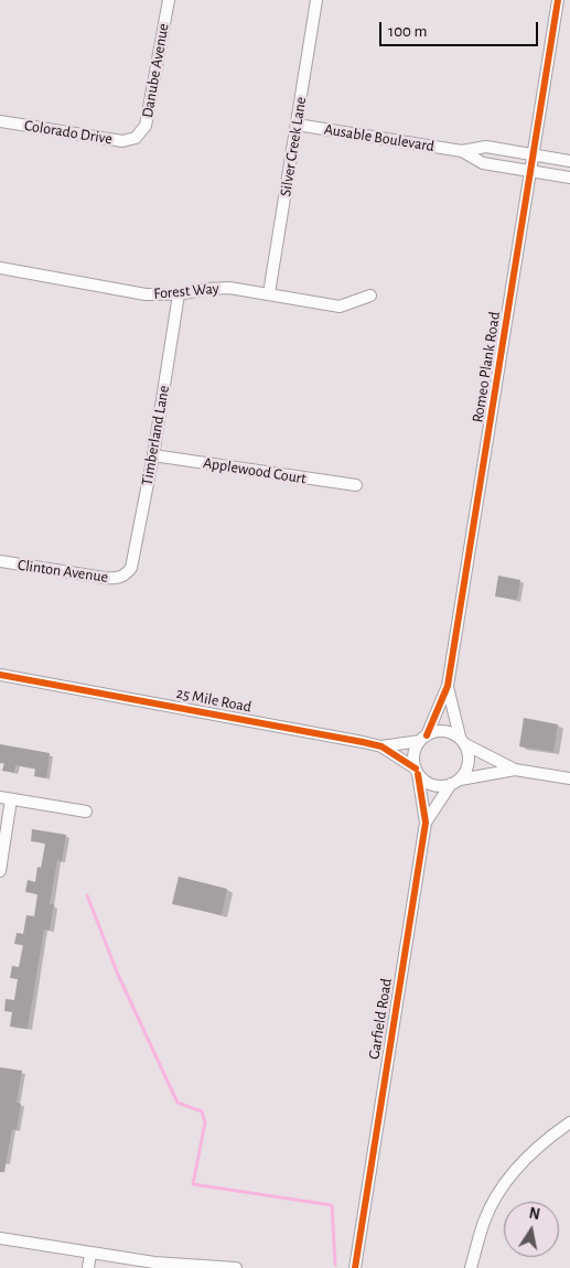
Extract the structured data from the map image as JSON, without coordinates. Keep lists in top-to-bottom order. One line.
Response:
{"streets":{"street":["Danube Avenue","Colorado Drive","Ausable Boulevard","Silver Creek Lane","Forest Way","Romeo Plank Road","Timberland Lane","Applewood Court","Clinton Avenue","25 Mile Road","Garfield Road"]},"crossings":[["Danube Avenue","Colorado Drive"],["Ausable Boulevard","Silver Creek Lane"],["Ausable Boulevard","Romeo Plank Road"],["Silver Creek Lane","Forest Way"],["Forest Way","Timberland Lane"],["Romeo Plank Road","25 Mile Road"],["Romeo Plank Road","Garfield Road"],["Timberland Lane","Applewood Court"],["Timberland Lane","Clinton Avenue"],["25 Mile Road","Garfield Road"]],"scale_bar":"100 m","north":"top"}
